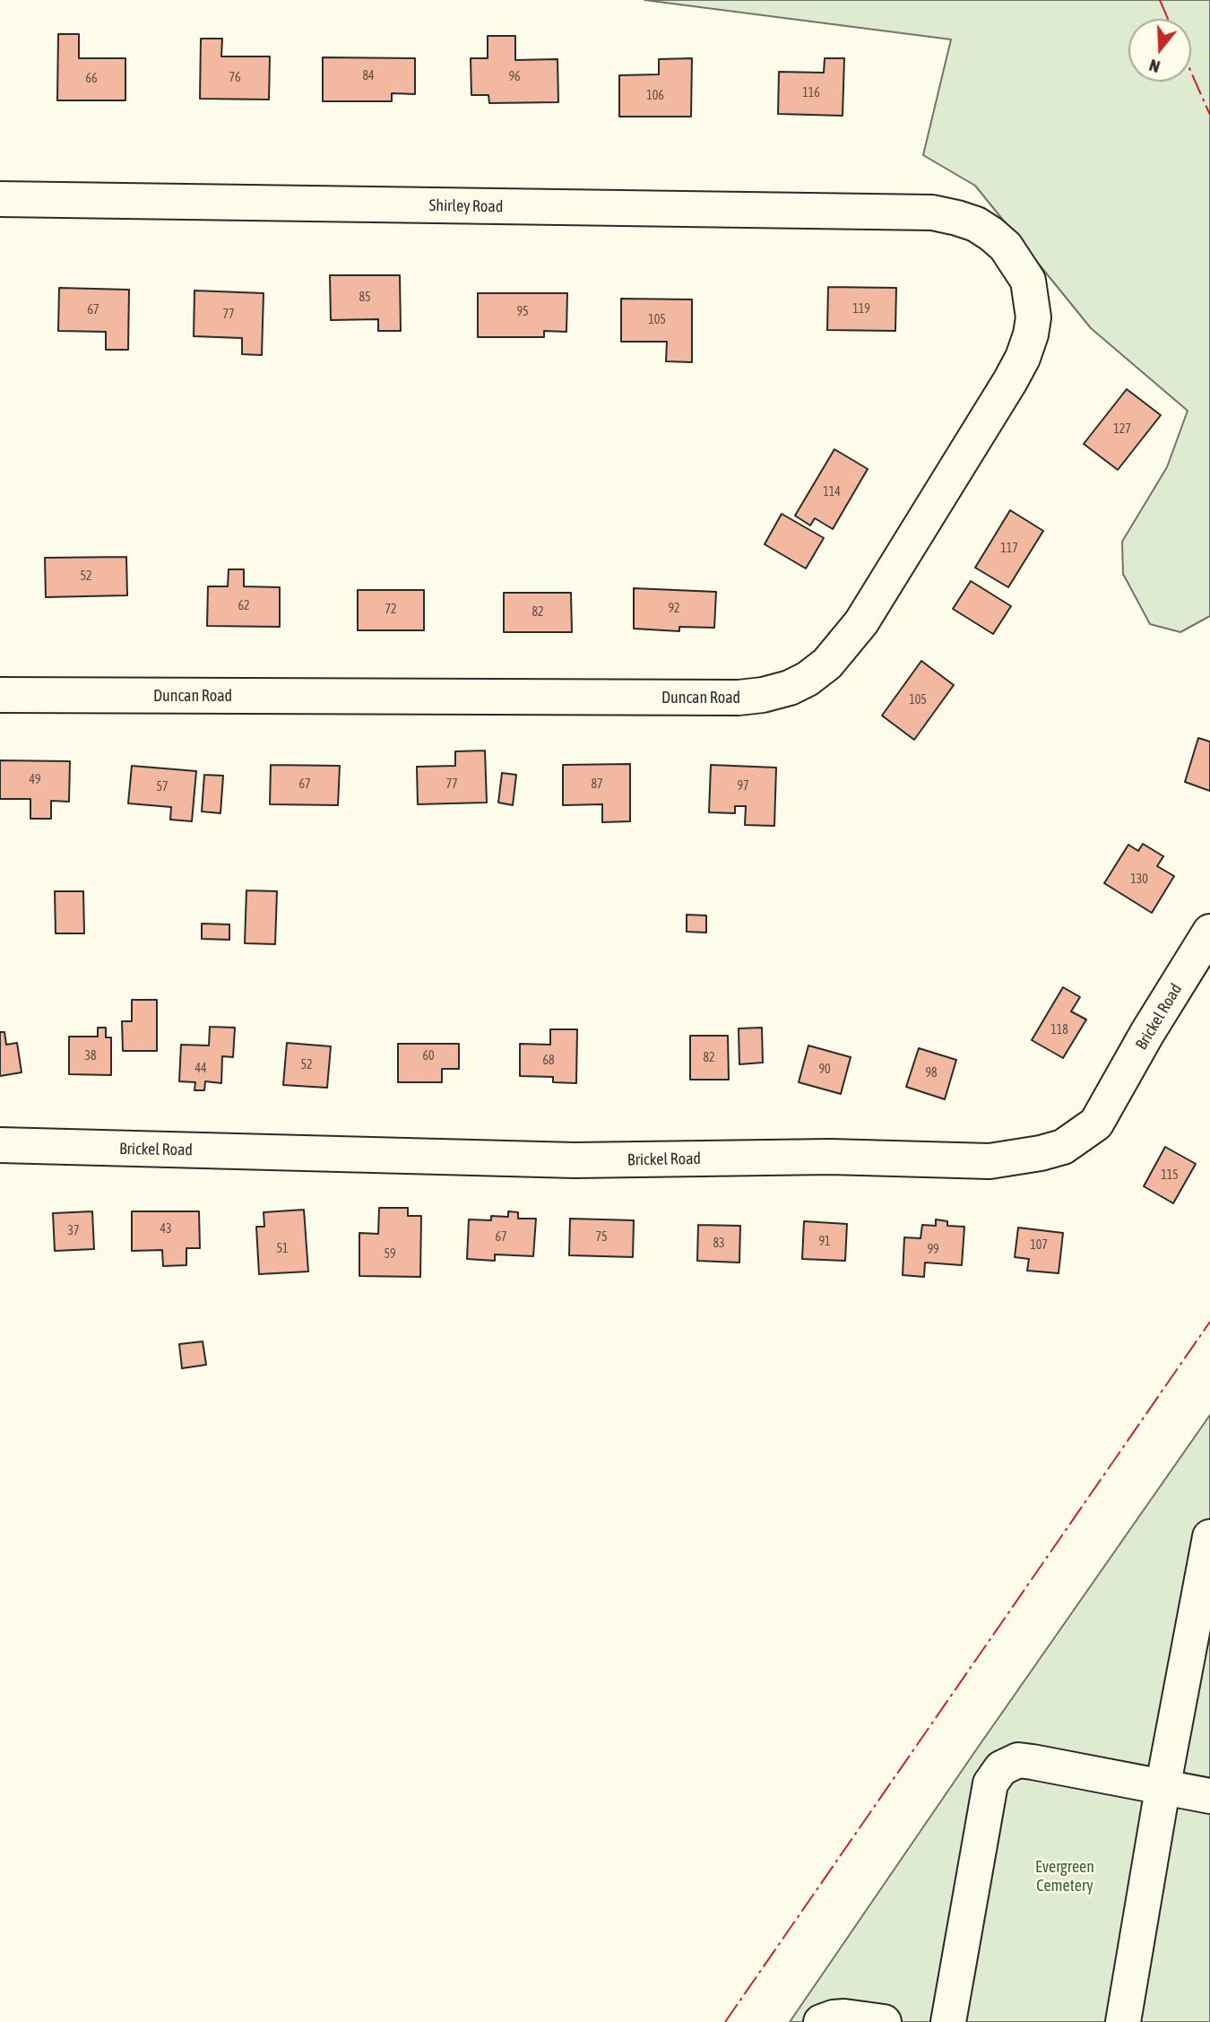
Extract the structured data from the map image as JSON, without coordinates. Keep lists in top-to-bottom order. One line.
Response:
{"streets":{"street":["Shirley Road","Duncan Road","Brickel Road"]},"crossings":[["Shirley Road","Duncan Road"]],"parks":["Evergreen Cemetery"],"house_numbers":["84","96","76","66","116","106","85","119","67","95","77","105","127","114","117","52","62","92","72","82","105","49","67","77","87","97","57","130","118","38","60","82","68","52","44","90","98","115","43","37","67","75","91","83","107","51","99","59"],"north":"bottom"}
